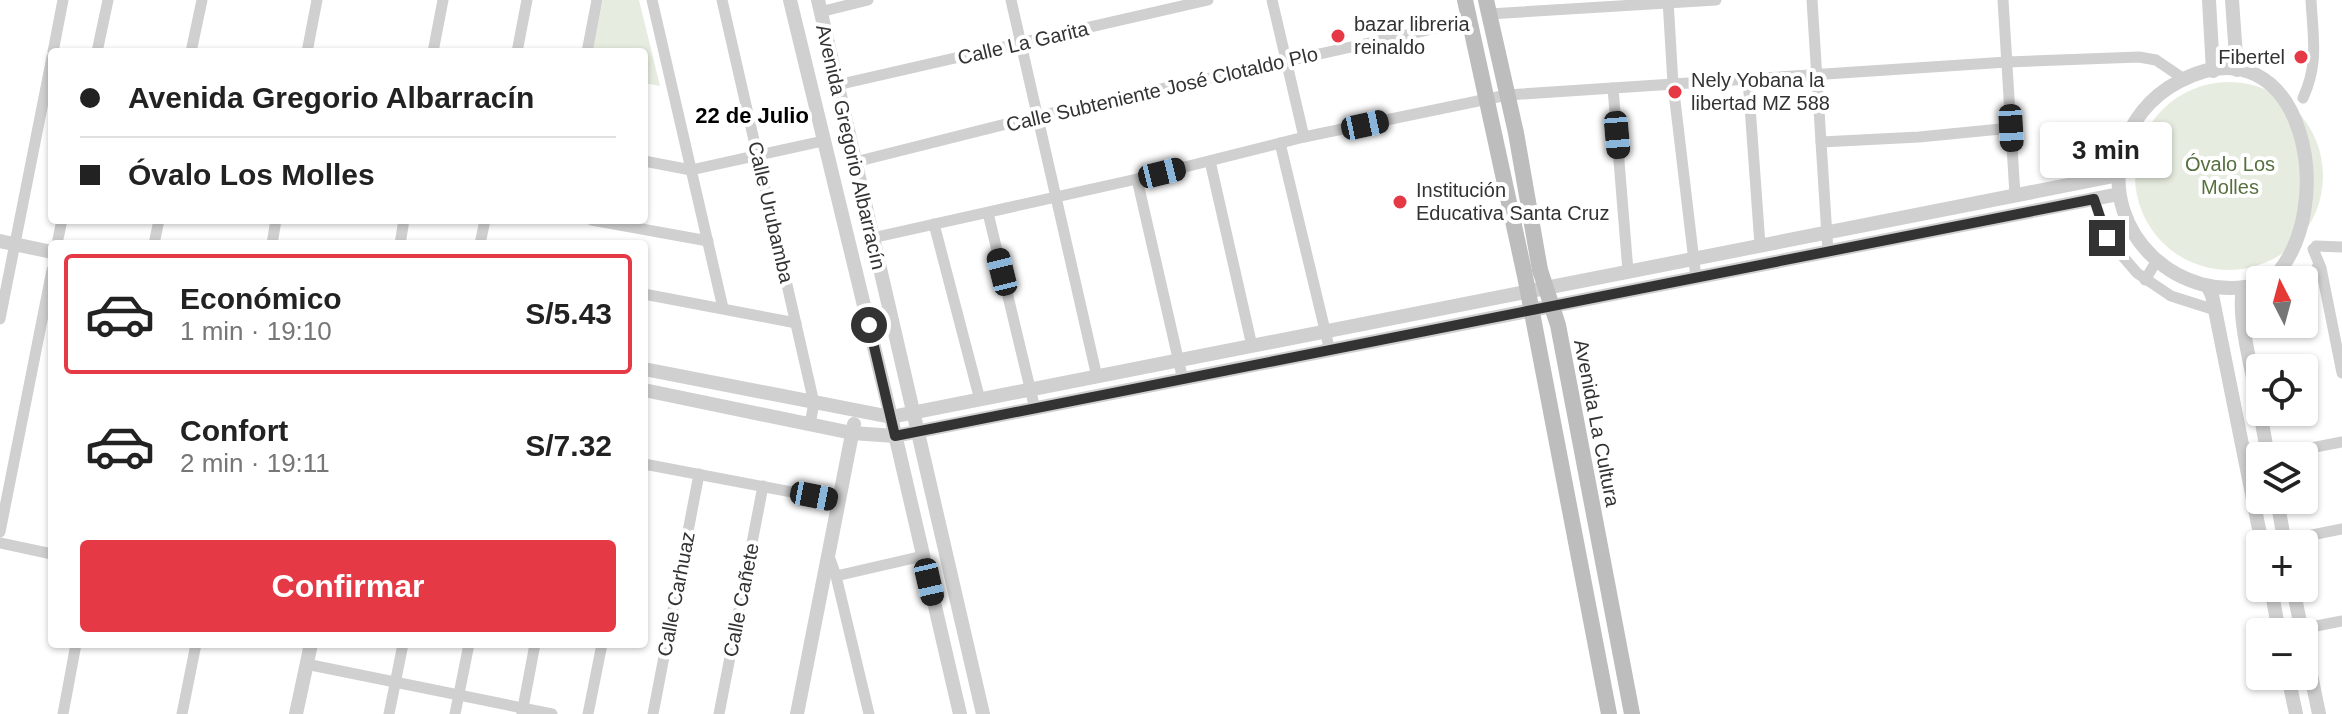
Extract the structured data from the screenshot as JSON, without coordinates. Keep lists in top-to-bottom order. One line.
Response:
{"streets":{"main road":["Avenida La Cultura"],"street":["Calle La Garita","Calle Subteniente José Clotaldo Plo","Avenida Gregorio Albarracín","Calle Urubamba","Calle Carhuaz","Calle Cañete"]},"crossings":[["Calle La Garita","Avenida Gregorio Albarracín"],["Calle Subteniente José Clotaldo Plo","Avenida Gregorio Albarracín"]],"districts":["22 de Julio"],"parks":["Óvalo Los Molles"],"places":["bazar libreria reinaldo","Fibertel","Nely Yobana la libertad MZ 588","Institución Educativa Santa Cruz"],"north":"top","page":{"banner":["Avenida Gregorio Albarracín","Óvalo Los Molles"],"bubble":"3 min","list":[{"name":"Económico","note":"1 min · 19:10","value":"S/5.43"},{"name":"Confort","note":"2 min · 19:11","value":"S/7.32"}],"map_buttons":["+","−"],"buttons":"Confirmar"}}
